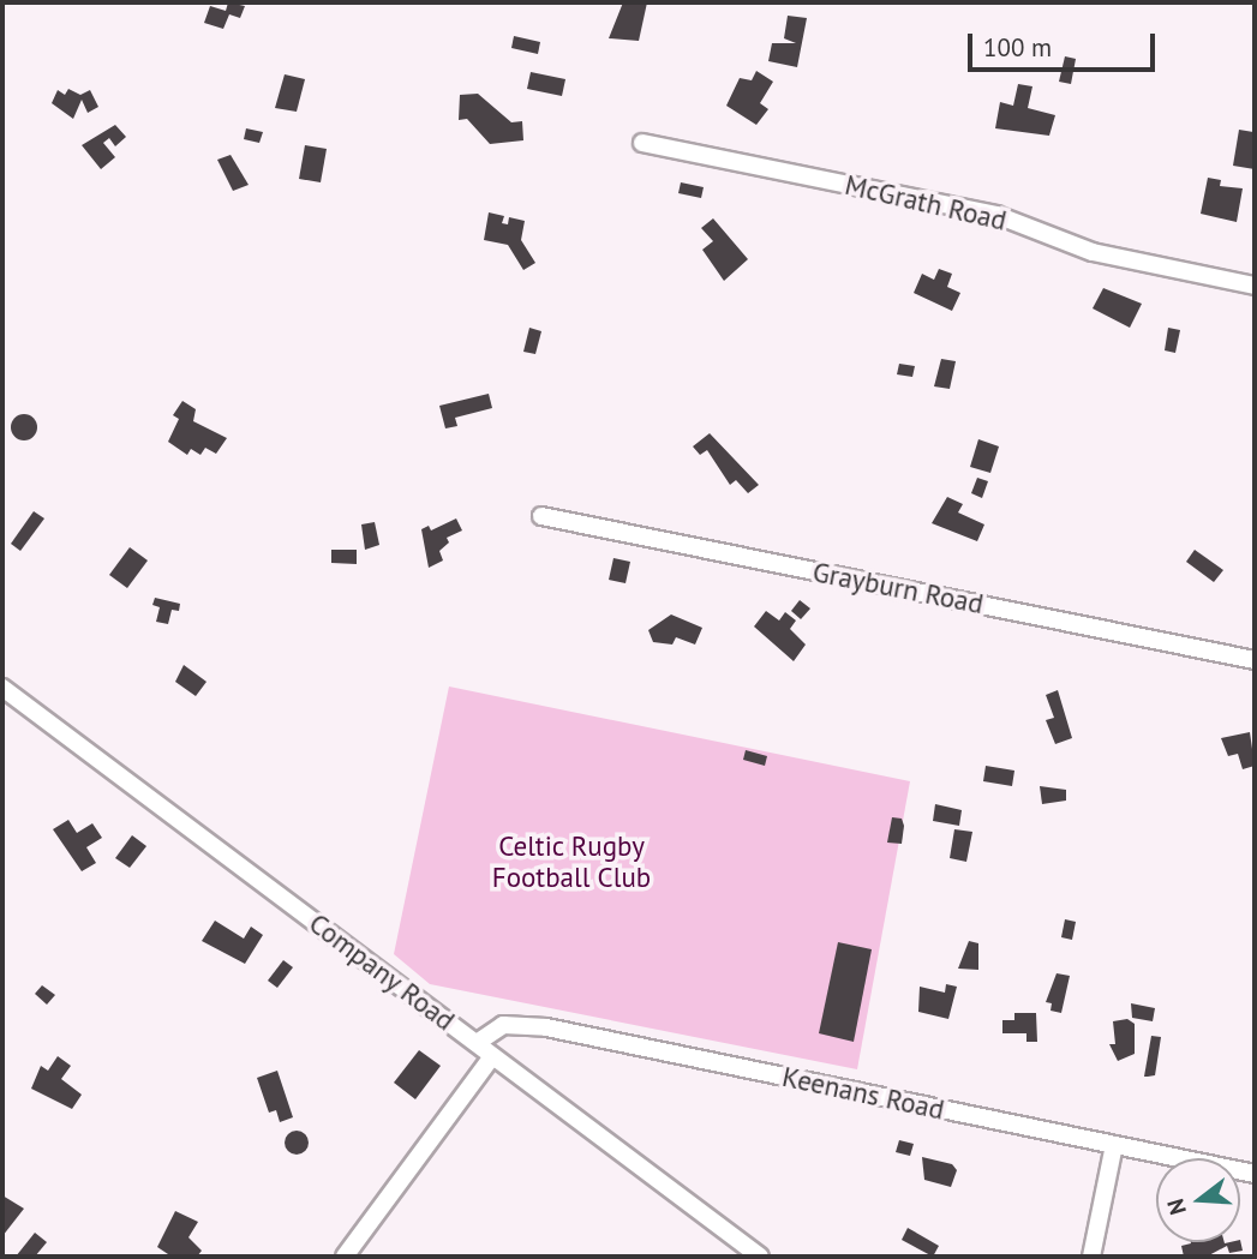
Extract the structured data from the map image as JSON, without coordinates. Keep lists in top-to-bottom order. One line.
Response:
{"streets":{"street":["McGrath Road","Grayburn Road","Company Road","Keenans Road"]},"crossings":[["Company Road","Keenans Road"]],"parks":["Celtic Rugby Football Club"],"scale_bar":"100 m","north":"left"}
